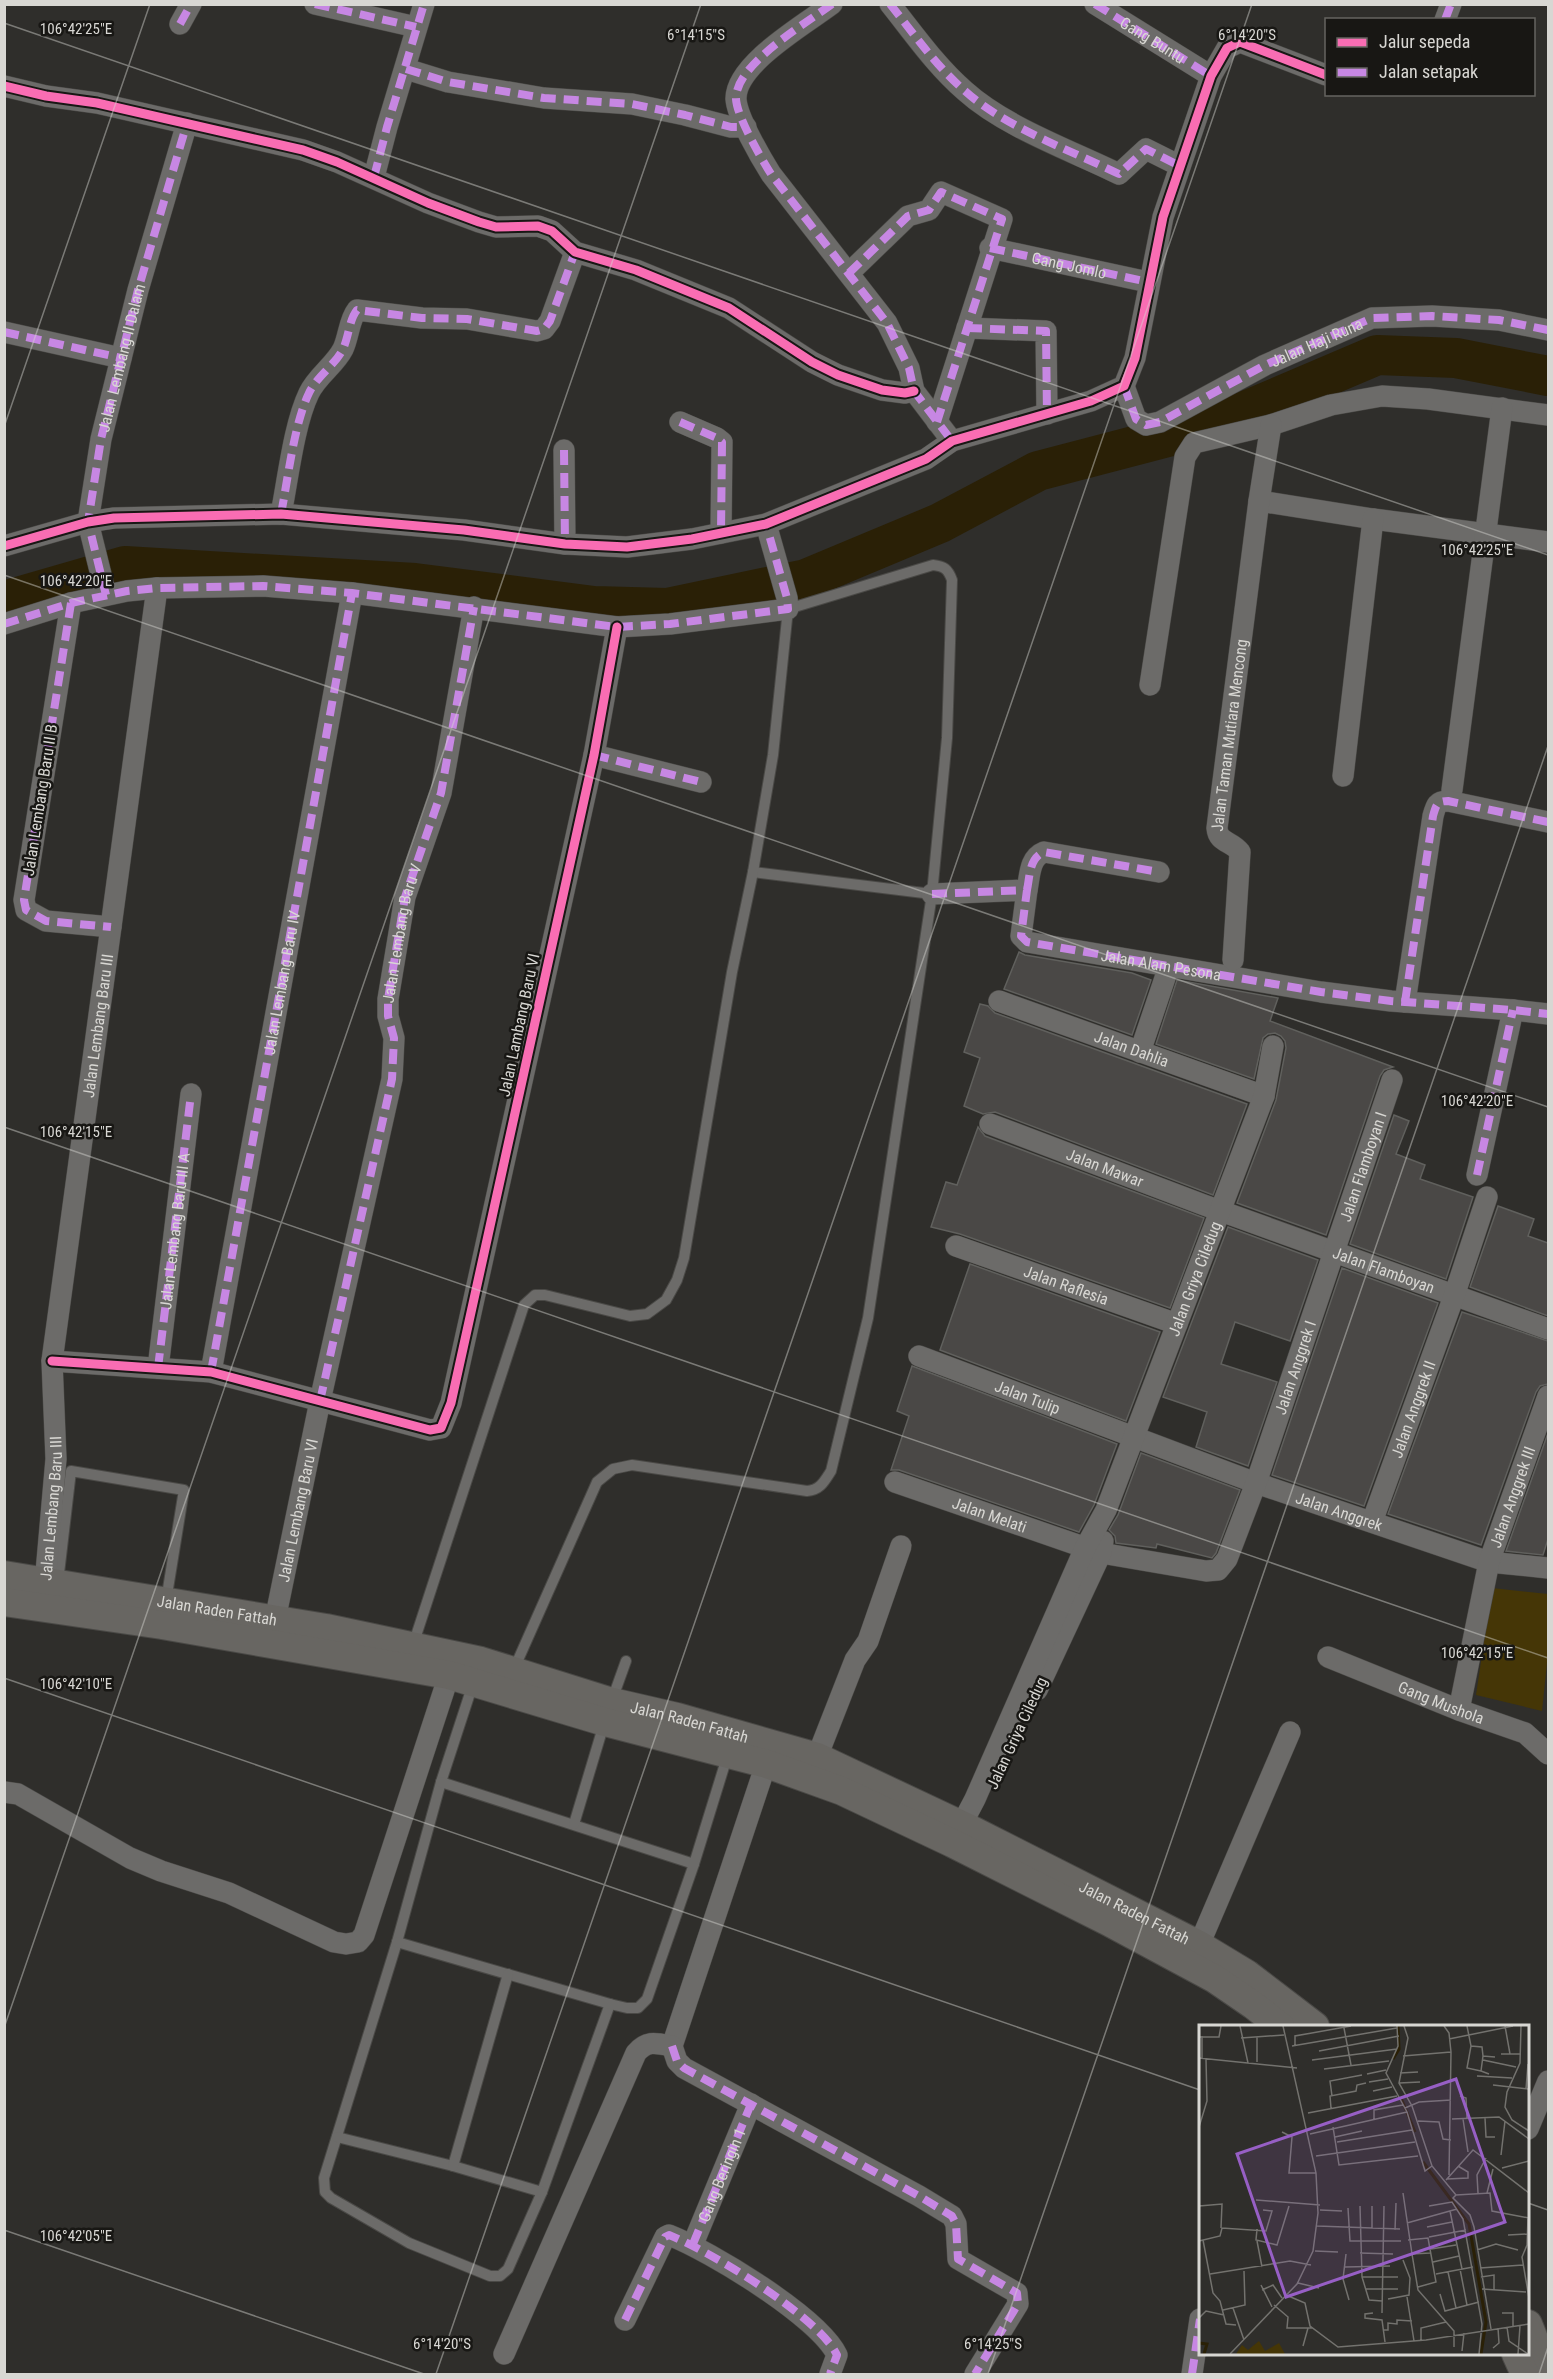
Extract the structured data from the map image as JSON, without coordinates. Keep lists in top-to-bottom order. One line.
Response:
{"streets":{"main road":["Jalan Raden Fattah"],"street":["Gang Buntu","Gang Jomlo","Jalan Haji Runa","Jalan Lembang II Dalam","Jalan Taman Mutiara Mencong","Jalan Lembang Baru II B","Jalan Lembang Baru V","Jalan Alam Pesona","Jalan Lembang Baru IV","Jalan Lembang Baru III","Jalan Lambang Baru VI","Jalan Dahlia","Jalan Flamboyan I","Jalan Mawar","Jalan Lembang Baru III A","Jalan Flamboyan","Jalan Griya Ciledug","Jalan Raflesia","Jalan Anggrek I","Jalan Tulip","Jalan Anggrek II","Jalan Anggrek III","Jalan Lembang Baru VI","Jalan Anggrek","Jalan Melati","Gang Mushola","Gang Beringin 1"]},"crossings":[["Jalan Lembang Baru II B","Jalan Lembang Baru III"],["Jalan Lembang Baru V","Jalan Lambang Baru VI"],["Jalan Lembang Baru V","Jalan Lembang Baru VI"],["Jalan Lembang Baru III","Jalan Raden Fattah"],["Jalan Lambang Baru VI","Jalan Lembang Baru VI"],["Jalan Dahlia","Jalan Griya Ciledug"],["Jalan Flamboyan I","Jalan Flamboyan"],["Jalan Flamboyan I","Jalan Anggrek I"],["Jalan Mawar","Jalan Flamboyan"],["Jalan Mawar","Jalan Griya Ciledug"],["Jalan Flamboyan","Jalan Griya Ciledug"],["Jalan Flamboyan","Jalan Anggrek I"],["Jalan Flamboyan","Jalan Anggrek II"],["Jalan Griya Ciledug","Jalan Raflesia"],["Jalan Griya Ciledug","Jalan Tulip"],["Jalan Griya Ciledug","Jalan Anggrek"],["Jalan Griya Ciledug","Jalan Melati"],["Jalan Griya Ciledug","Jalan Raden Fattah"],["Jalan Anggrek I","Jalan Anggrek"],["Jalan Tulip","Jalan Anggrek"],["Jalan Anggrek II","Jalan Anggrek"],["Jalan Anggrek III","Jalan Anggrek"],["Jalan Lembang Baru VI","Jalan Raden Fattah"]],"legend":["Jalur sepeda","Jalan setapak"],"coordinates":["106°42'25\"E","6°14'15\"S","6°14'20\"S","106°42'20\"E","106°42'15\"E","106°42'10\"E","106°42'05\"E","6°14'25\"S"]}
